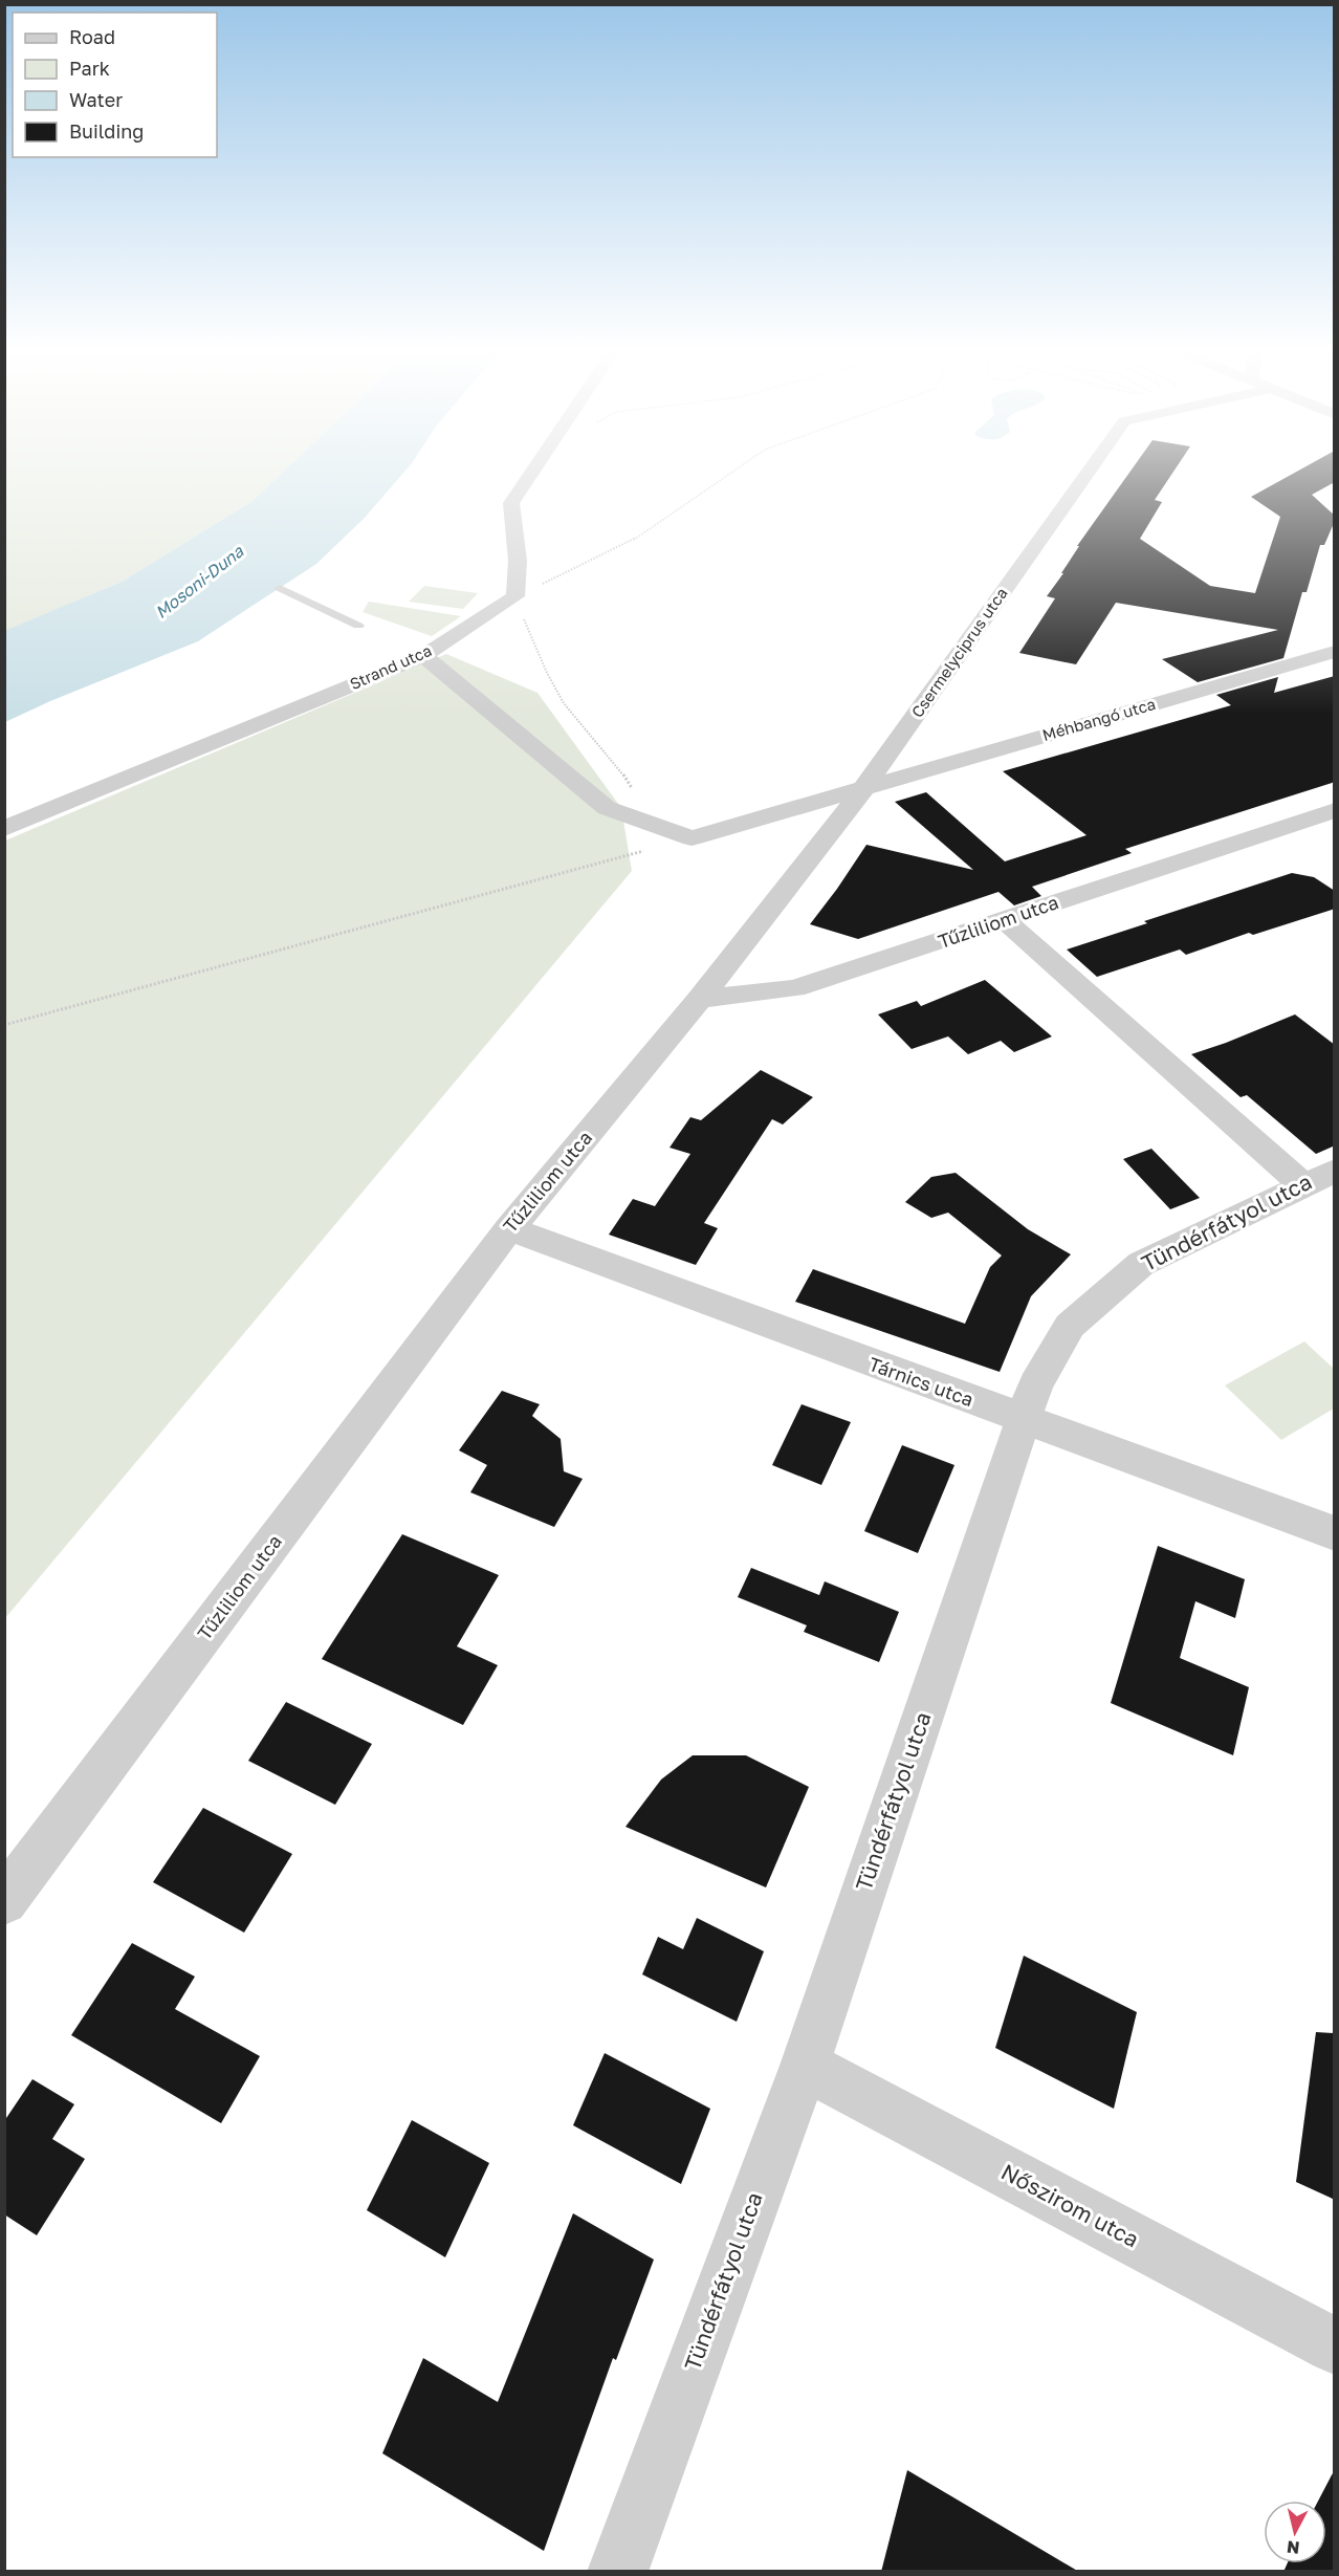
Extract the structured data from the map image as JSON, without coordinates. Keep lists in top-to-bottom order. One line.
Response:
{"streets":{"street":["Csermelyciprus utca","Strand utca","Méhbangó utca","Tűzliliom utca","Tündérfátyol utca","Tárnics utca","Nőszirom utca"]},"crossings":[["Csermelyciprus utca","Méhbangó utca"],["Csermelyciprus utca","Tűzliliom utca"],["Tűzliliom utca","Tárnics utca"],["Tündérfátyol utca","Tárnics utca"],["Tündérfátyol utca","Nőszirom utca"]],"water":["Mosoni-Duna"],"legend":["Road","Park","Water","Building"],"north":"bottom"}
